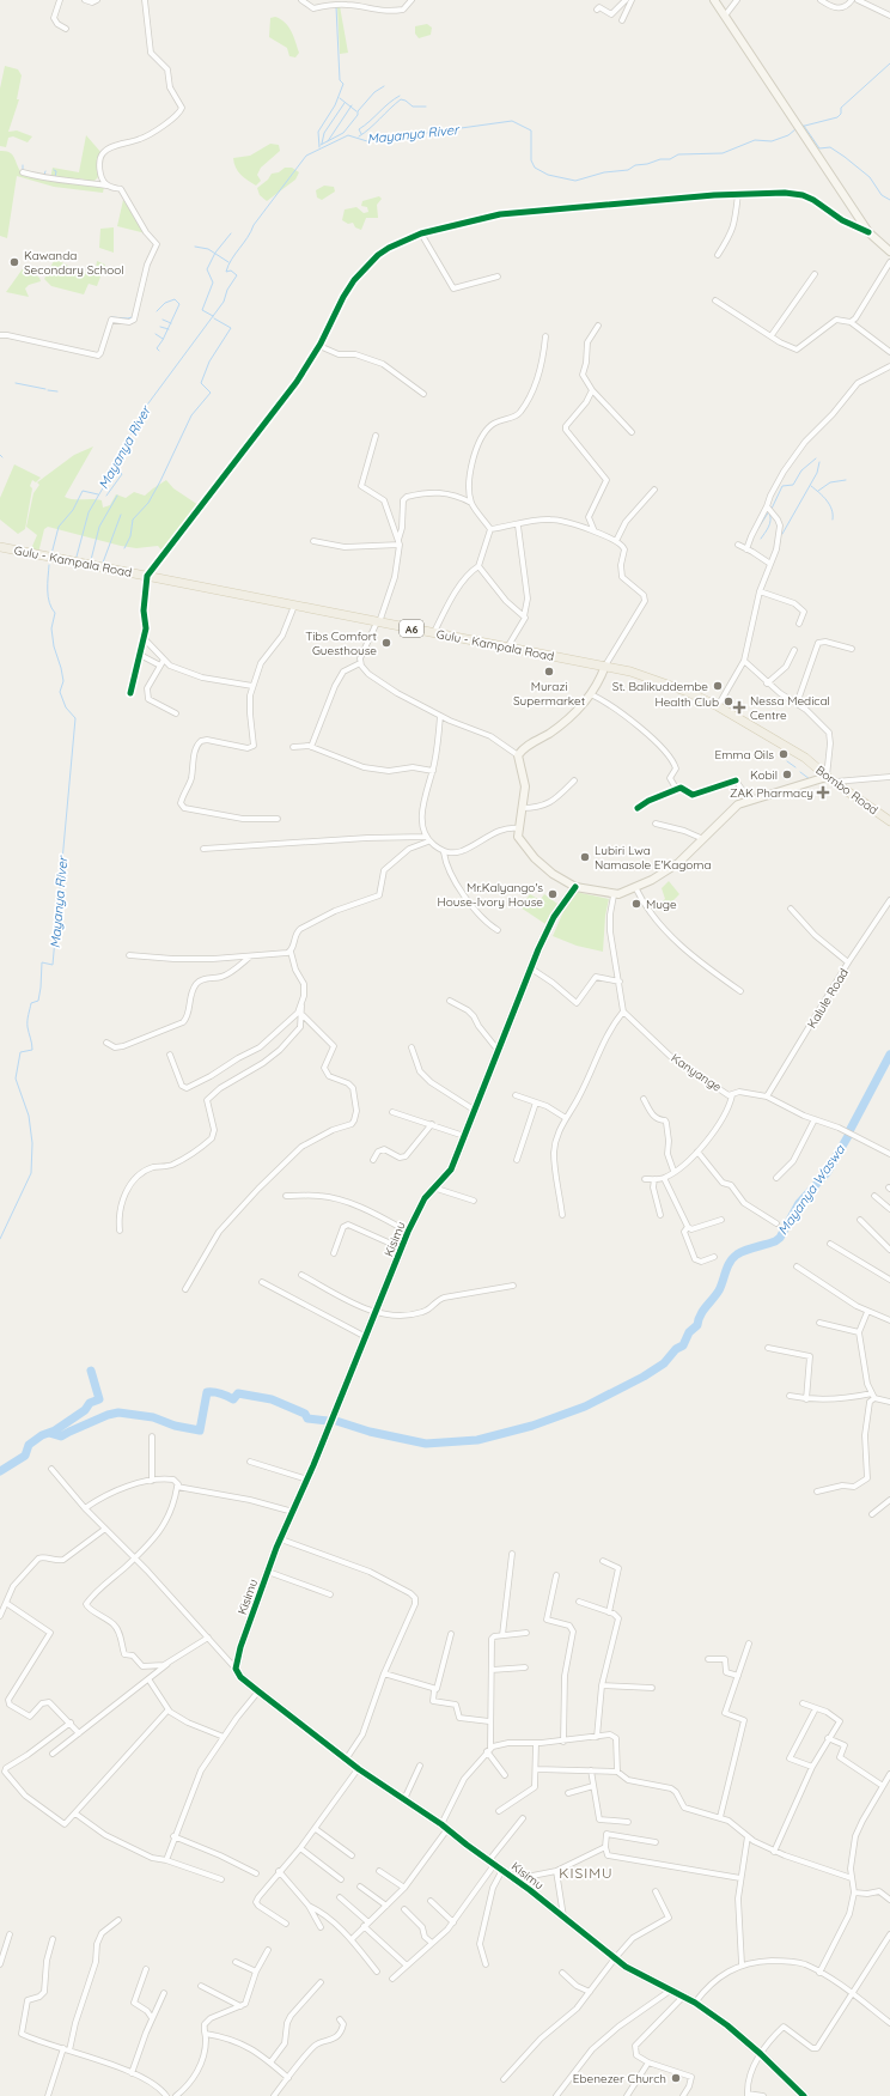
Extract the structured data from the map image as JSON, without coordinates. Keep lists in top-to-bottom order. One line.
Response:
{"streets":{"main road":["Gulu - Kampala Road","A6","Bombo Road"],"street":["Kalule Road","Kanyange","Kisimu"]},"crossings":[["Gulu - Kampala Road","Bombo Road"],["Kalule Road","Kanyange"]],"districts":["KISIMU"],"water":["Mayanya River","Mayanya Waswa"],"places":{"other":["Kawanda Secondary School","Tibs Comfort Guesthouse","Murazi Supermarket","St. Balikuddembe","Health Club","Emma Oils","Kobil","Lubiri Lwa Namasole E'Kagoma","Mr.Kalyango's House-Ivory House","Muge","Ebenezer Church"],"health":["Nessa Medical Centre","ZAK Pharmacy"]}}
